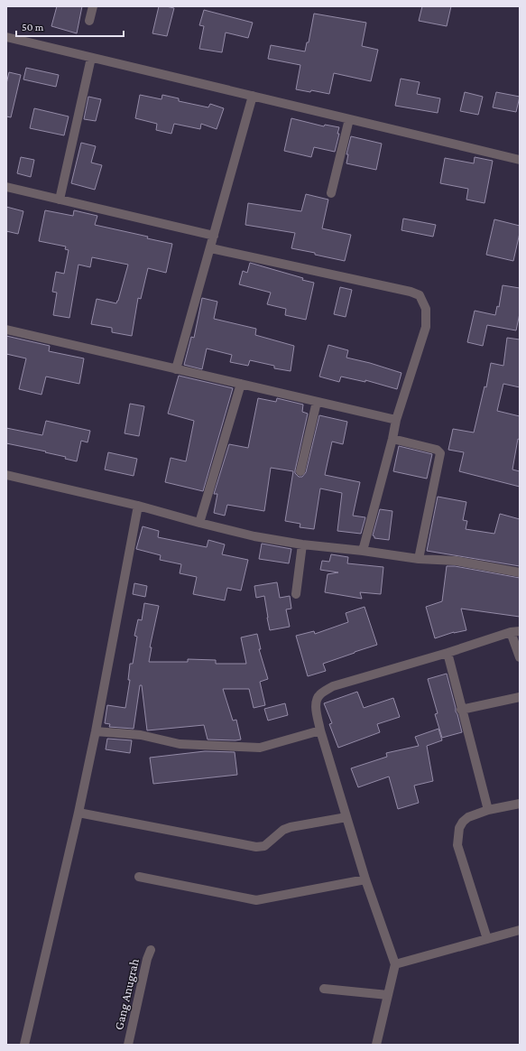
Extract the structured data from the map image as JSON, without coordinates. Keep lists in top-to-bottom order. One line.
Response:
{"streets":{"street":["Gang Anugrah"]},"scale_bar":"50 m"}
